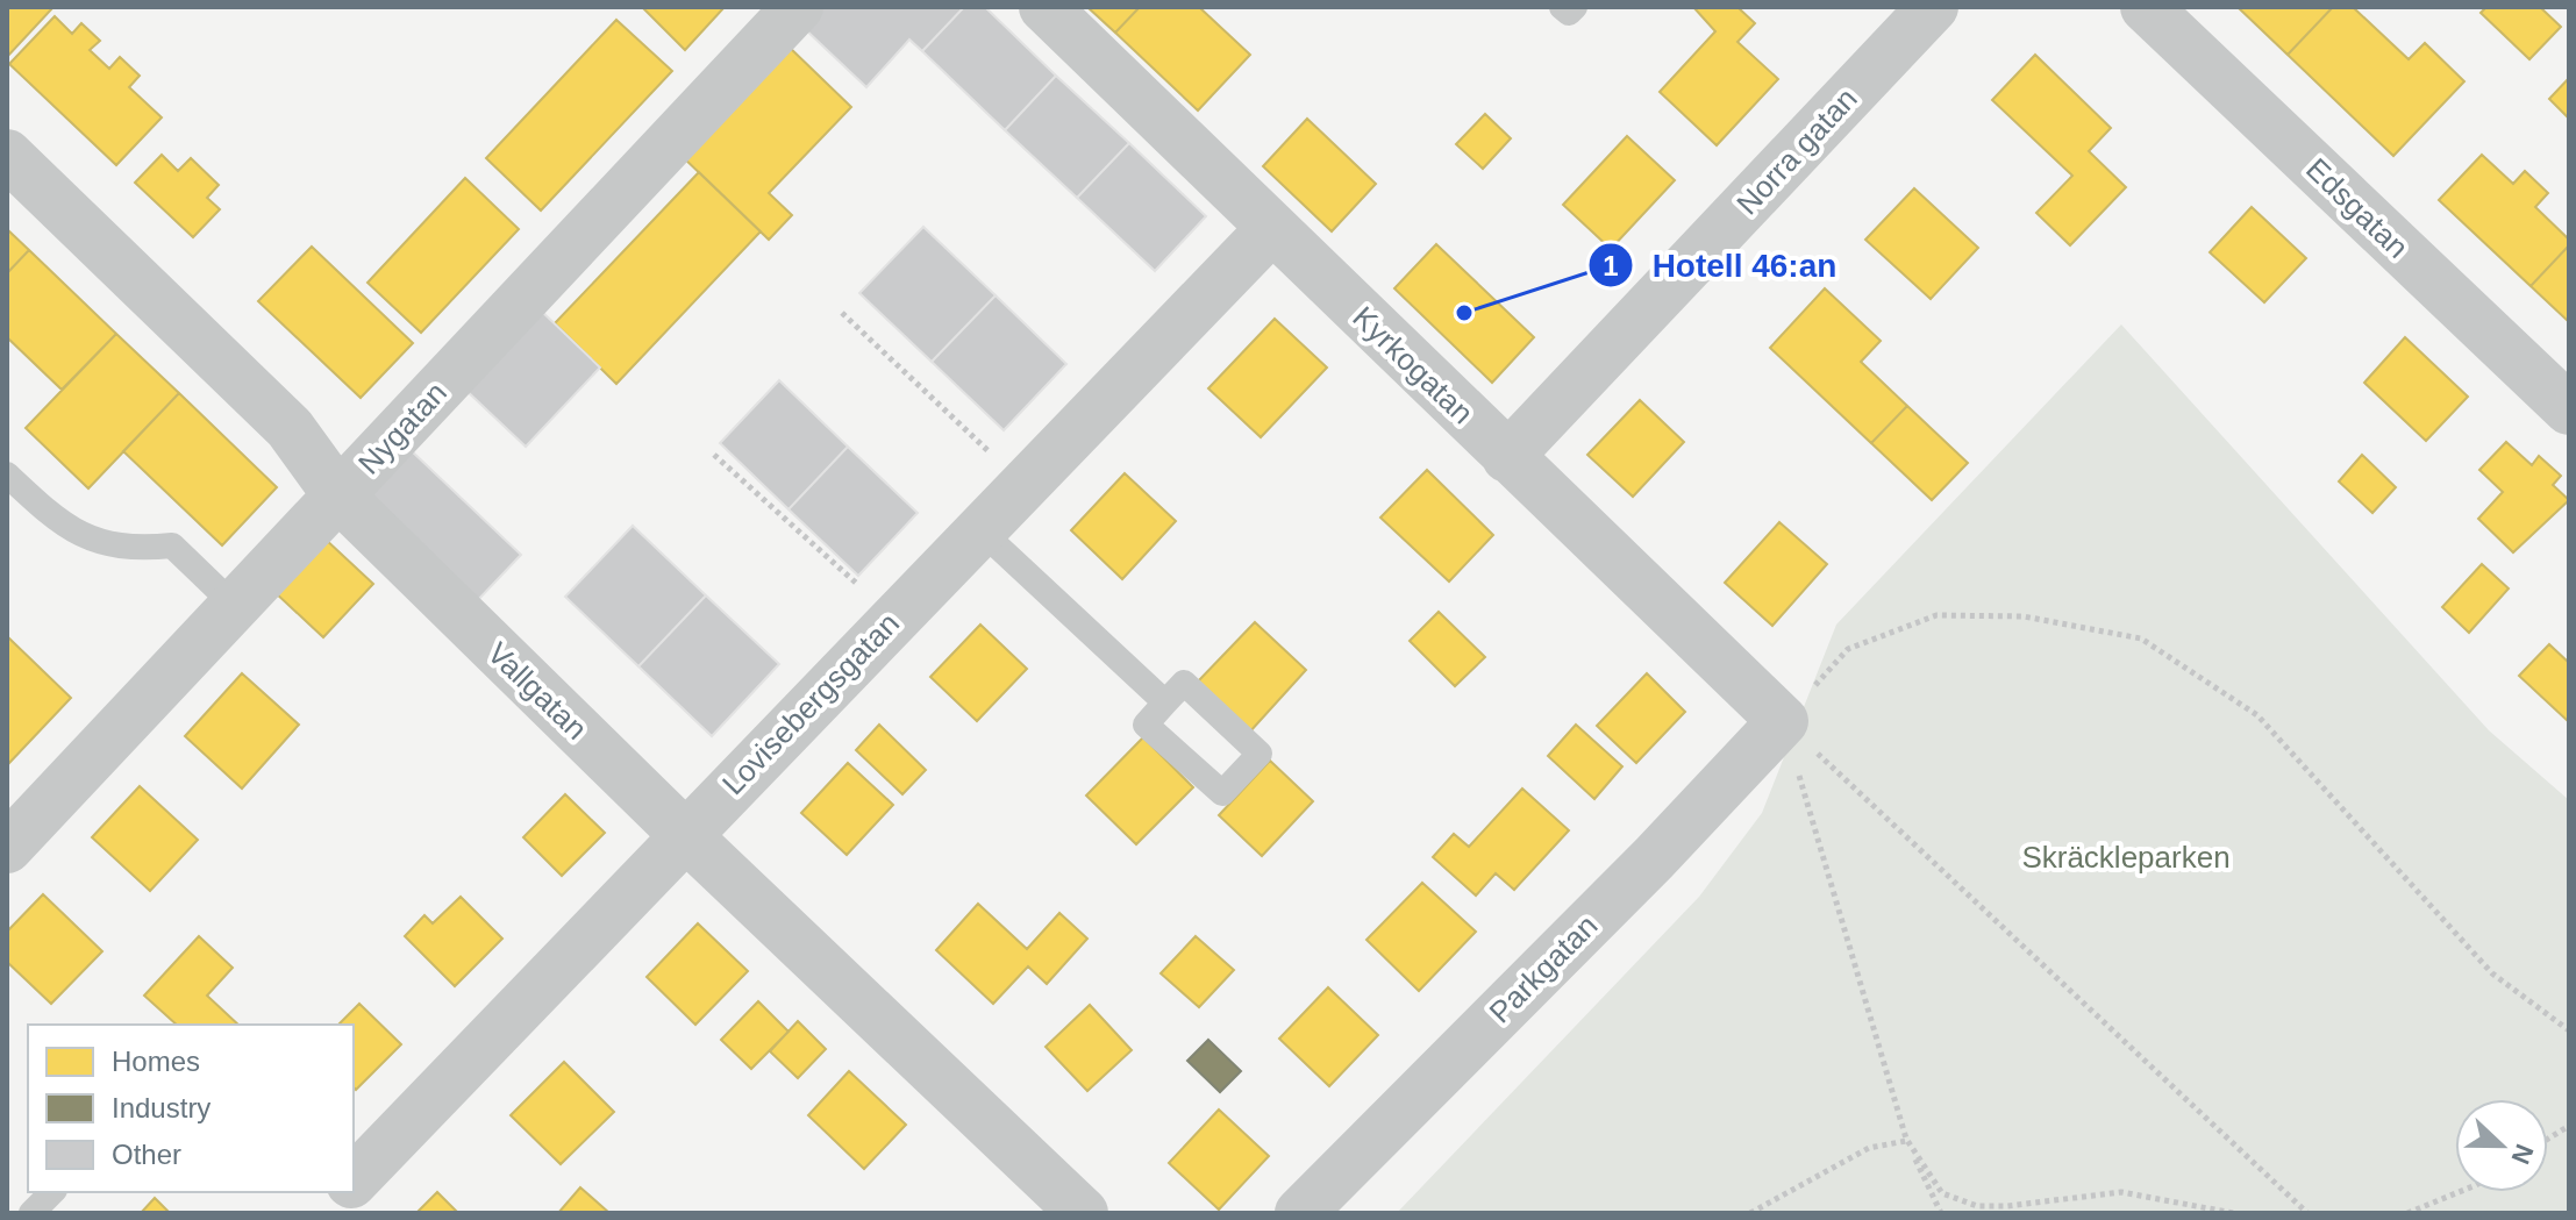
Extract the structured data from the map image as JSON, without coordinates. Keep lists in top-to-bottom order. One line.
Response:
{"streets":{"street":["Norra gatan","Edsgatan","Kyrkogatan","Nygatan","Vallgatan","Lovisebergsgatan","Parkgatan"]},"crossings":[["Norra gatan","Kyrkogatan"],["Kyrkogatan","Lovisebergsgatan"],["Kyrkogatan","Parkgatan"],["Nygatan","Vallgatan"],["Vallgatan","Lovisebergsgatan"]],"parks":["Skräckleparken"],"places":["Hotell 46:an"],"legend":["Homes","Industry","Other"],"north":"right"}
